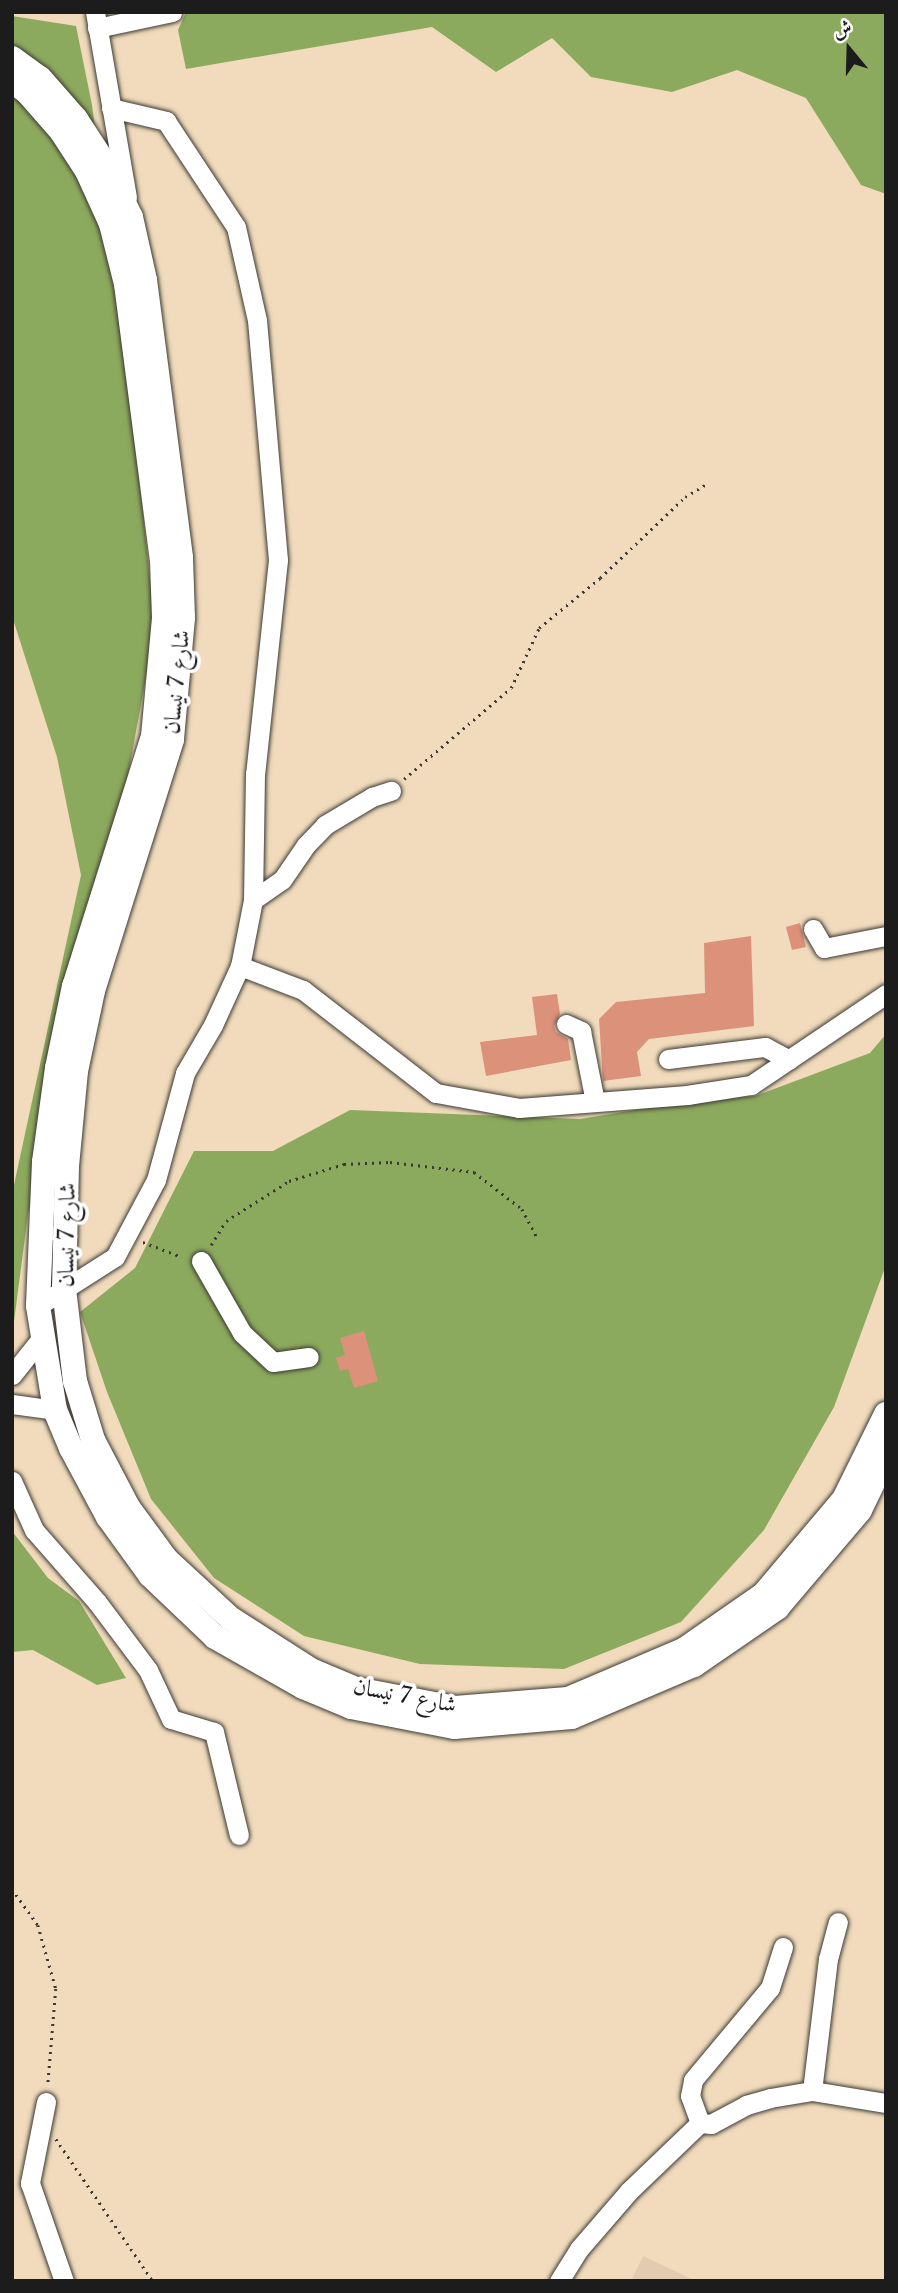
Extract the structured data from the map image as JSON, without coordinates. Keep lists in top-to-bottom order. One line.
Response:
{"streets":{"main road":["شارع 7 نيسان"]},"north":"top"}
